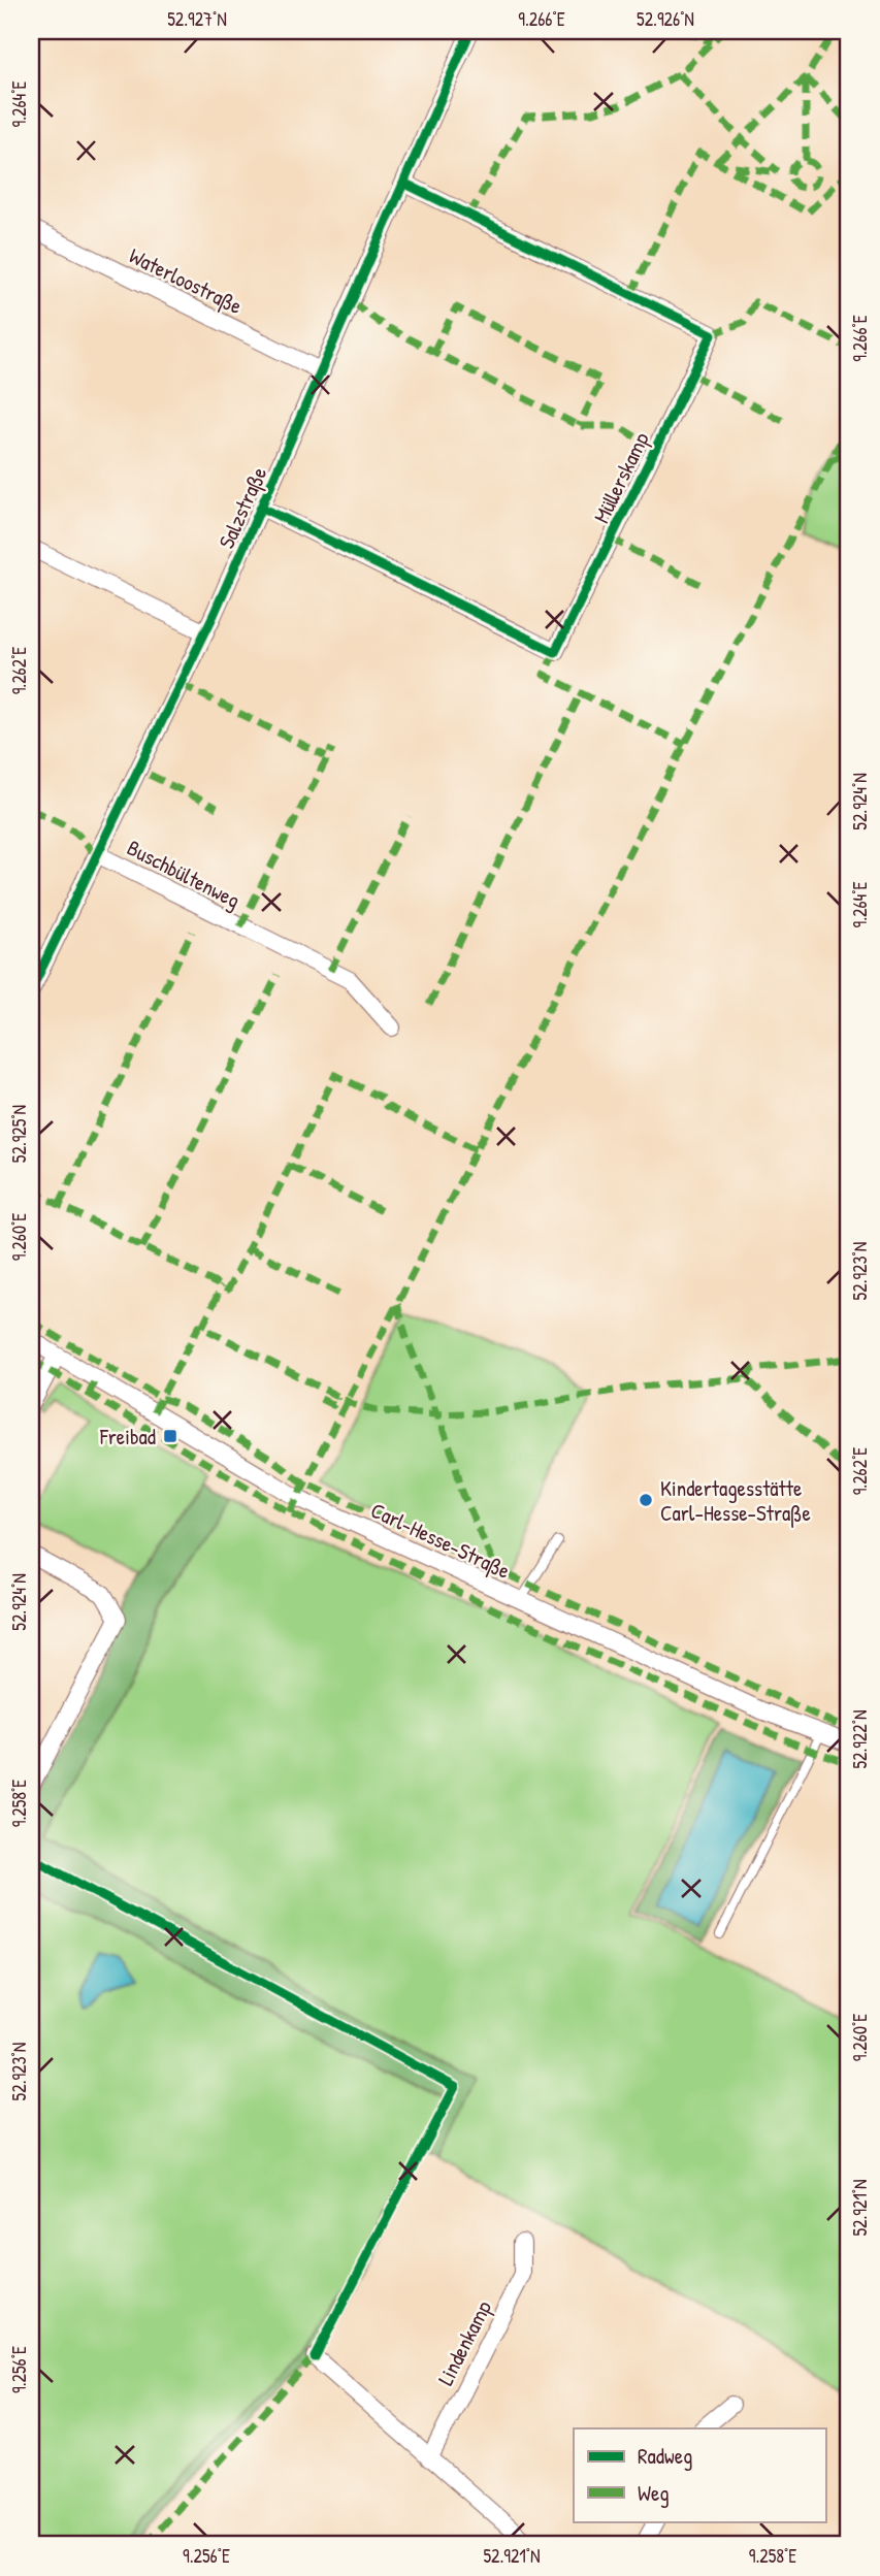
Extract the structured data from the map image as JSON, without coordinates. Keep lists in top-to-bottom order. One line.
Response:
{"streets":{"street":["Waterloostraße","Müllerskamp","Salzstraße","Buschbültenweg","Carl-Hesse-Straße","Lindenkamp"]},"crossings":[["Waterloostraße","Salzstraße"],["Müllerskamp","Salzstraße"],["Salzstraße","Buschbültenweg"]],"places":{"transit":["Freibad"],"other":["Kindertagesstätte Carl-Hesse-Straße"]},"legend":["Radweg","Weg"],"coordinates":["52.927°N","9.266°E","52.926°N","9.264°E","9.262°E","52.924°N","52.925°N","9.260°E","52.923°N","52.922°N","9.258°E","52.921°N","9.256°E"]}
